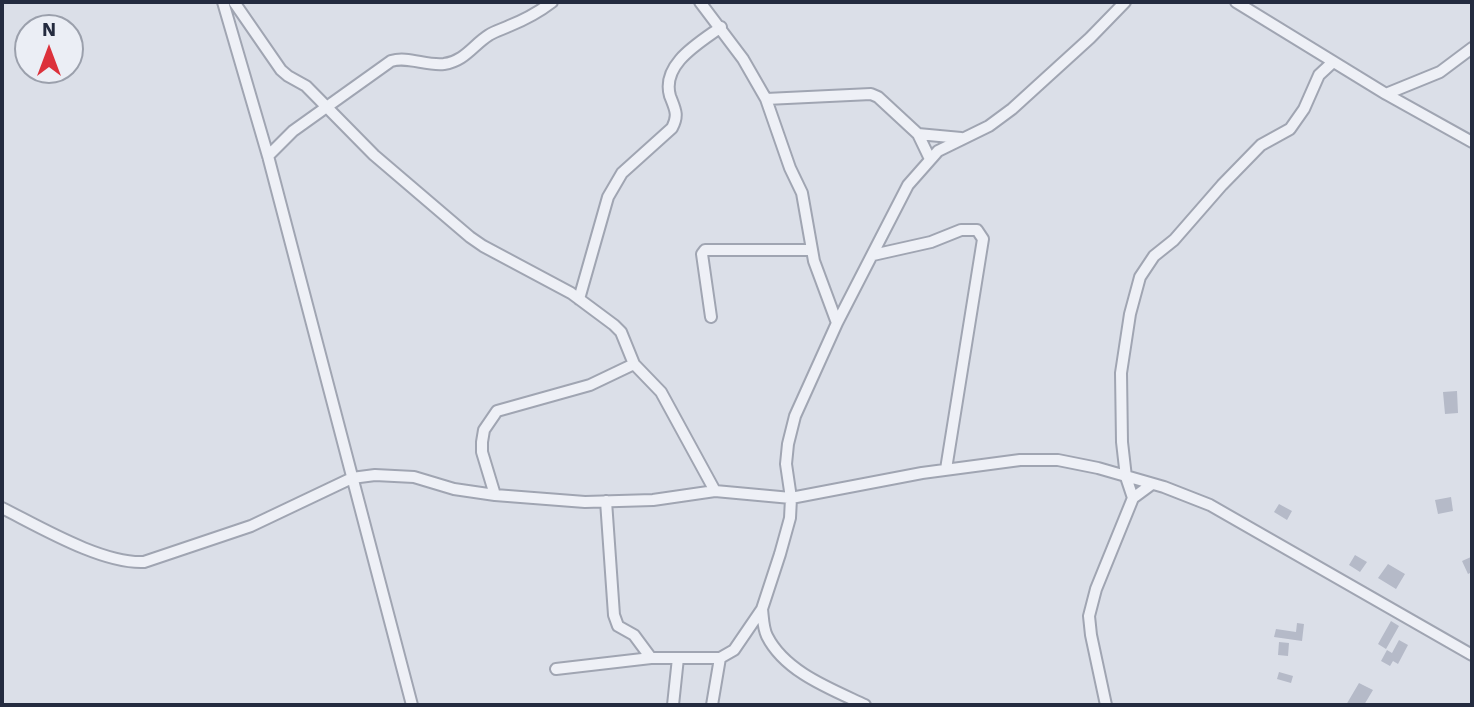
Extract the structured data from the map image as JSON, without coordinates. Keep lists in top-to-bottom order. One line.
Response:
{"north":"top"}
